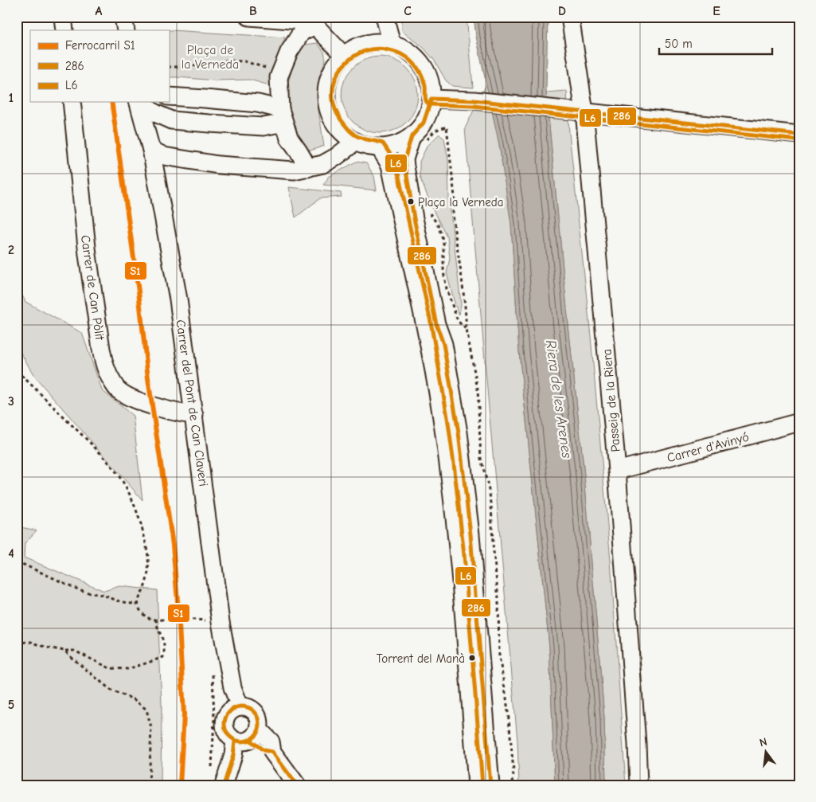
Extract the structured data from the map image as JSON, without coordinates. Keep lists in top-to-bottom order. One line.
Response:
{"streets":{"street":["Carrer de Can Pòlit","Passeig de la Riera","Carrer del Pont de Can Claveri","Carrer d'Avinyó"]},"crossings":[["Carrer de Can Pòlit","Carrer del Pont de Can Claveri"],["Passeig de la Riera","Carrer d'Avinyó"]],"water":["Riera de les Arenes"],"parks":["Plaça de la Verneda"],"places":["Plaça la Verneda","Torrent del Manà"],"lines":["transit line L6","transit line 286","rail line S1"],"legend":["Ferrocarril S1","286","L6"],"scale_bar":"50 m","north":"top","grid":{"columns":["A","B","C","D","E"],"rows":["1","2","3","4","5"]}}
